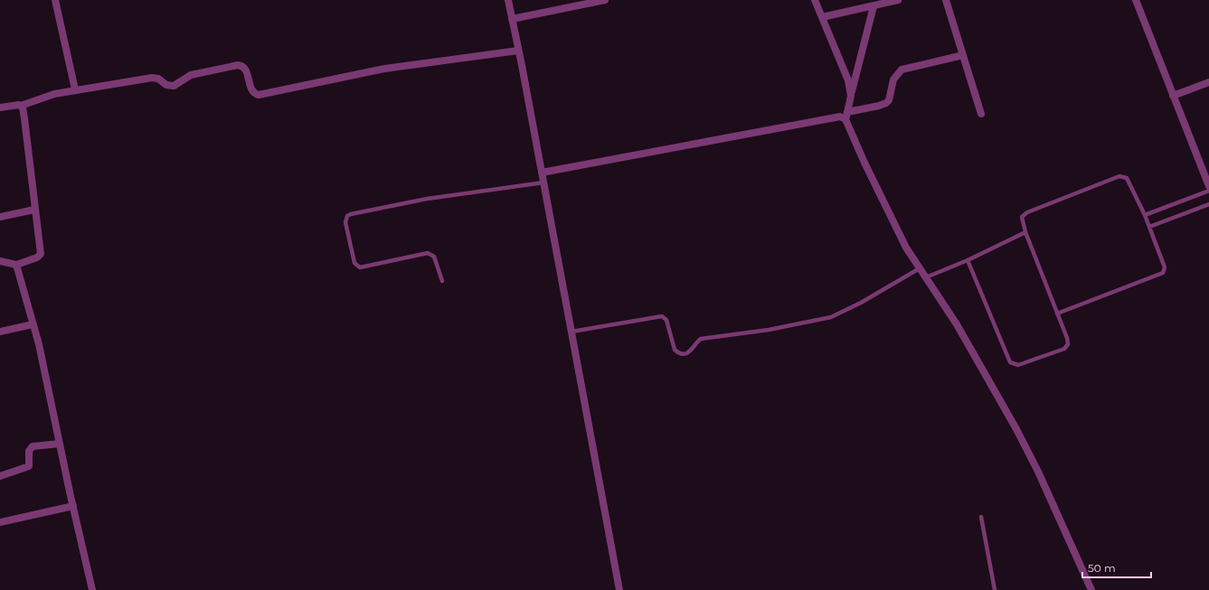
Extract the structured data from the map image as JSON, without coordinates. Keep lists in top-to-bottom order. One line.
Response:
{"scale_bar":"50 m"}
